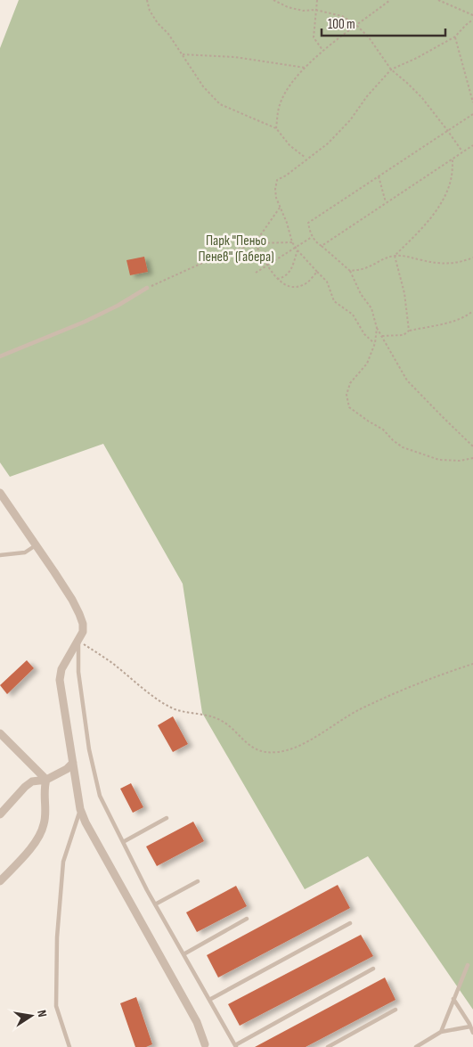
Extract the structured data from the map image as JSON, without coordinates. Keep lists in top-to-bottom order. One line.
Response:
{"parks":["Парк \"Пеньо Пенев\" (Габера)"],"scale_bar":"100 m","north":"right"}
